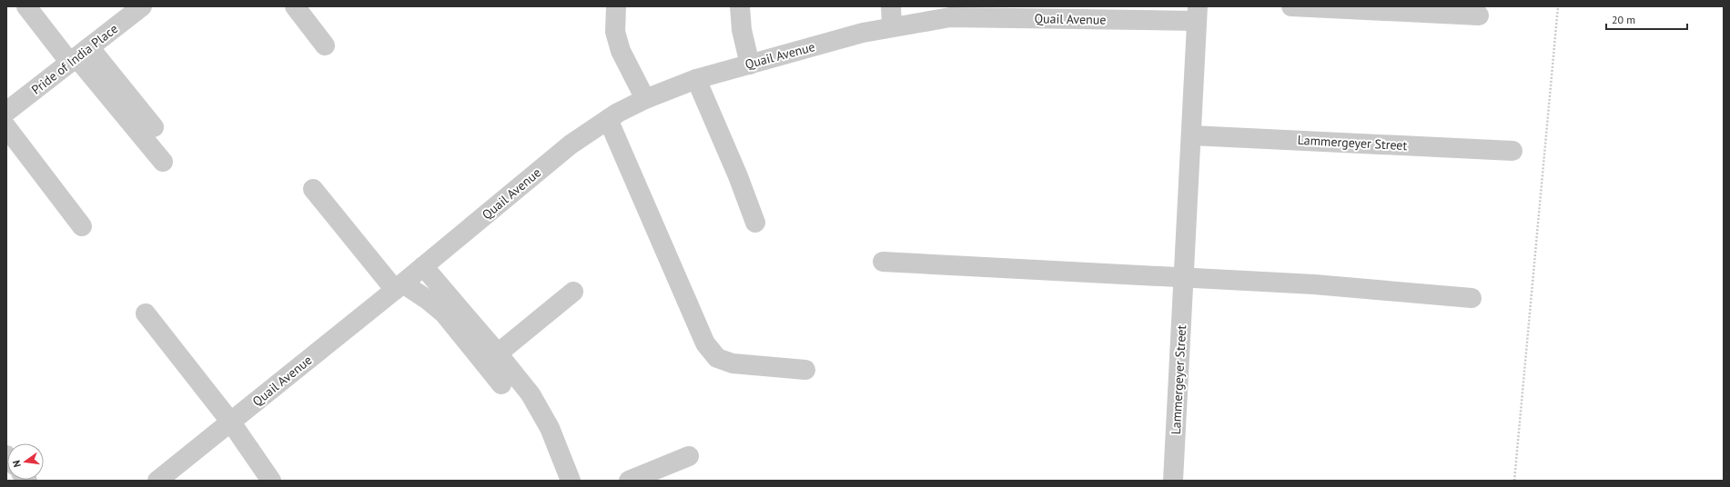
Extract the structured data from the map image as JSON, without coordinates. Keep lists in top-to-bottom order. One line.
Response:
{"streets":{"street":["Quail Avenue","Pride of India Place","Lammergeyer Street"]},"crossings":[["Quail Avenue","Lammergeyer Street"]],"scale_bar":"20 m","north":"left"}
